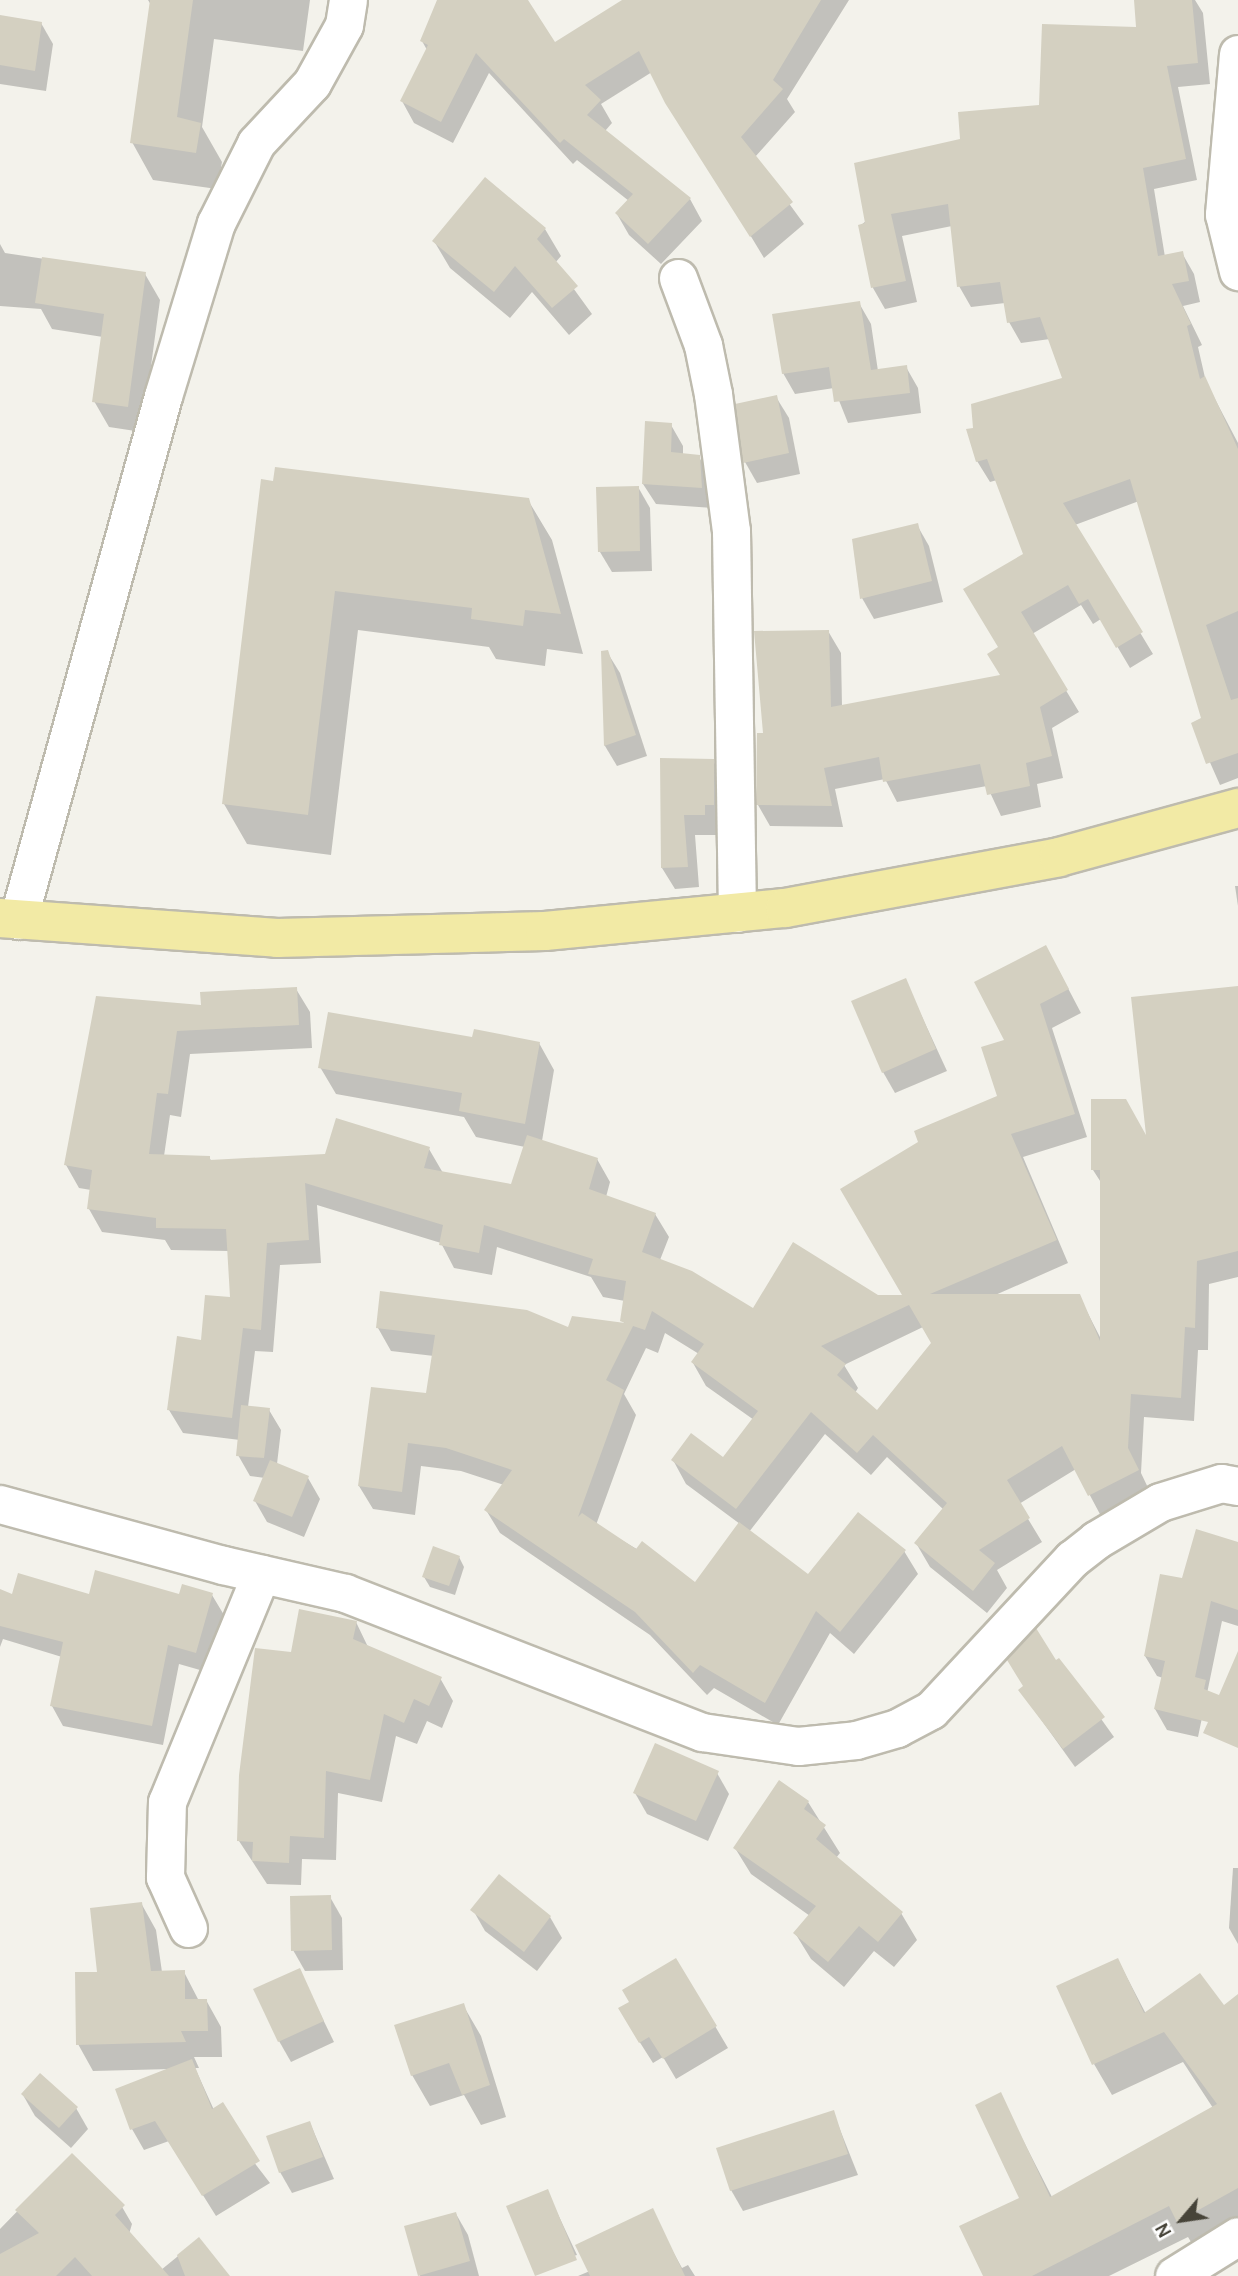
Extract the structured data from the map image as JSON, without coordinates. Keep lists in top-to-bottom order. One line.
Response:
{"north":"bottom left"}
